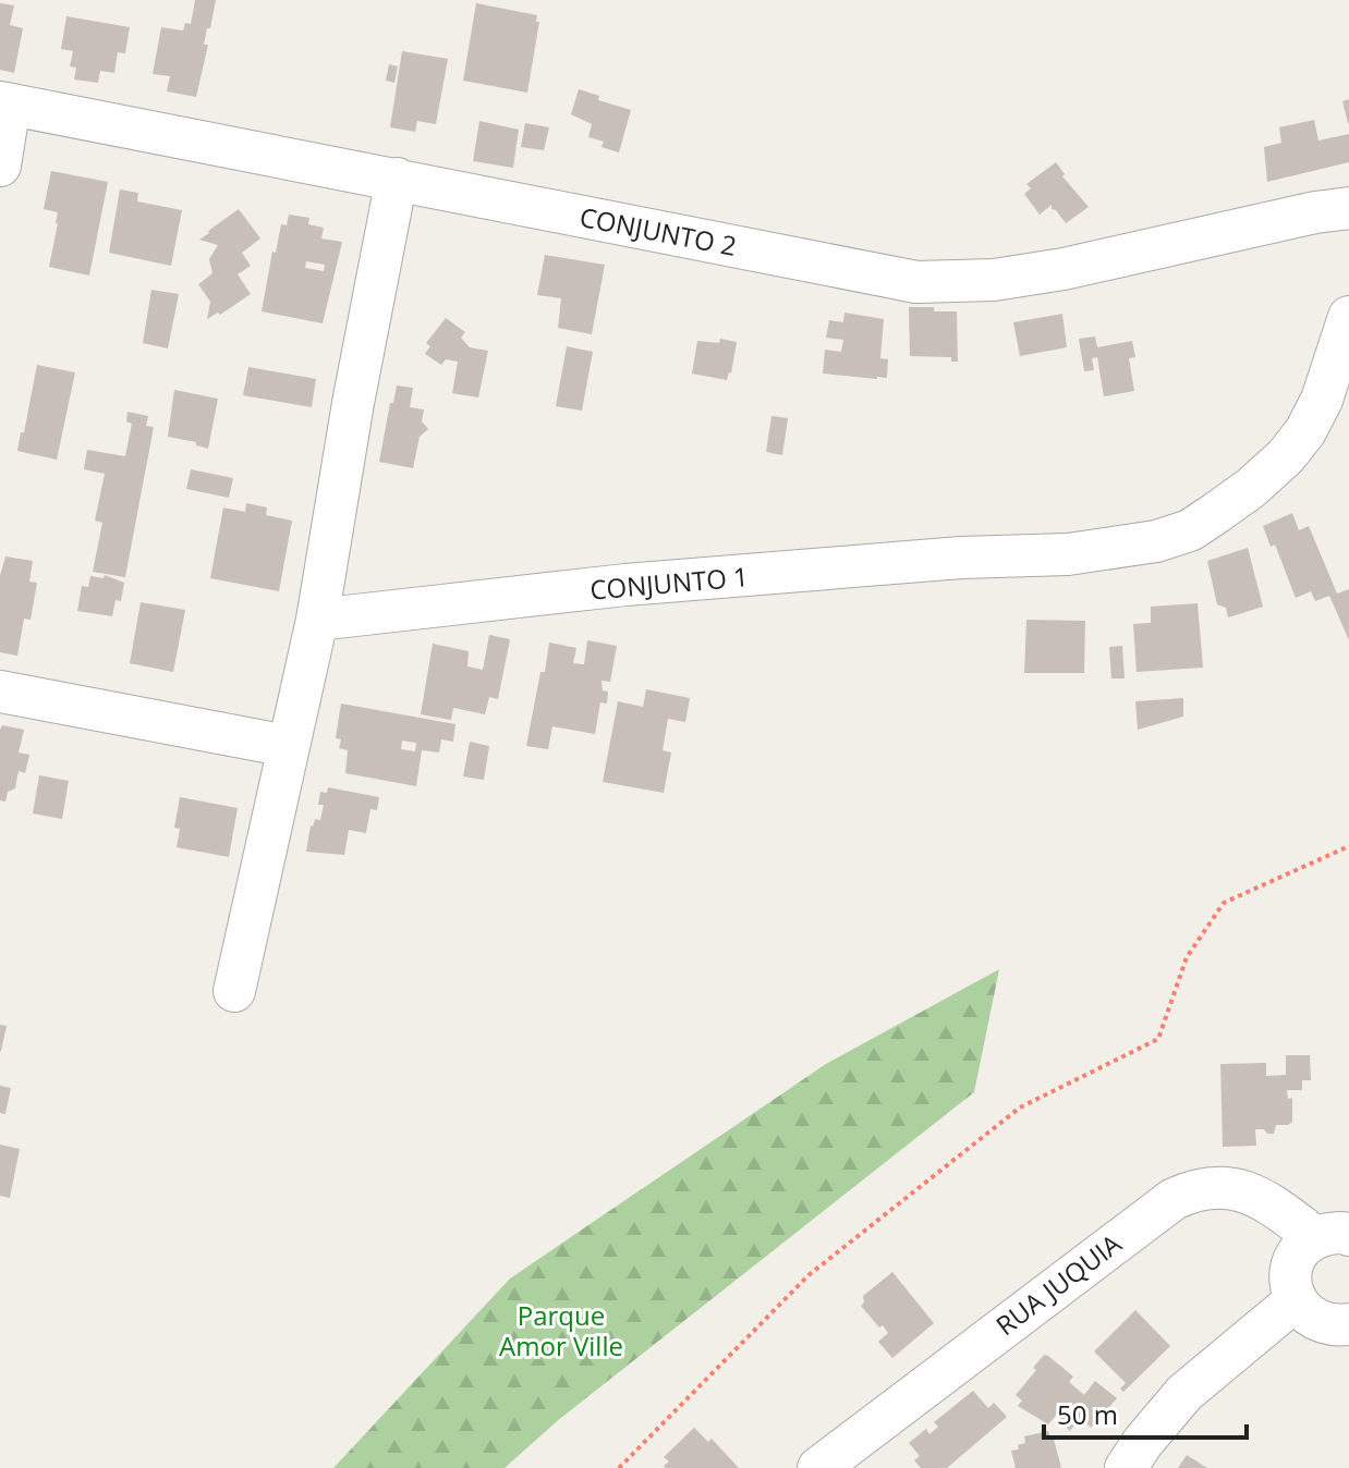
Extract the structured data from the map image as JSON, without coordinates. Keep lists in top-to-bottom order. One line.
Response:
{"streets":{"street":["CONJUNTO 2","CONJUNTO 1","RUA JUQUIA"]},"parks":["Parque Amor Ville"],"scale_bar":"50 m"}
